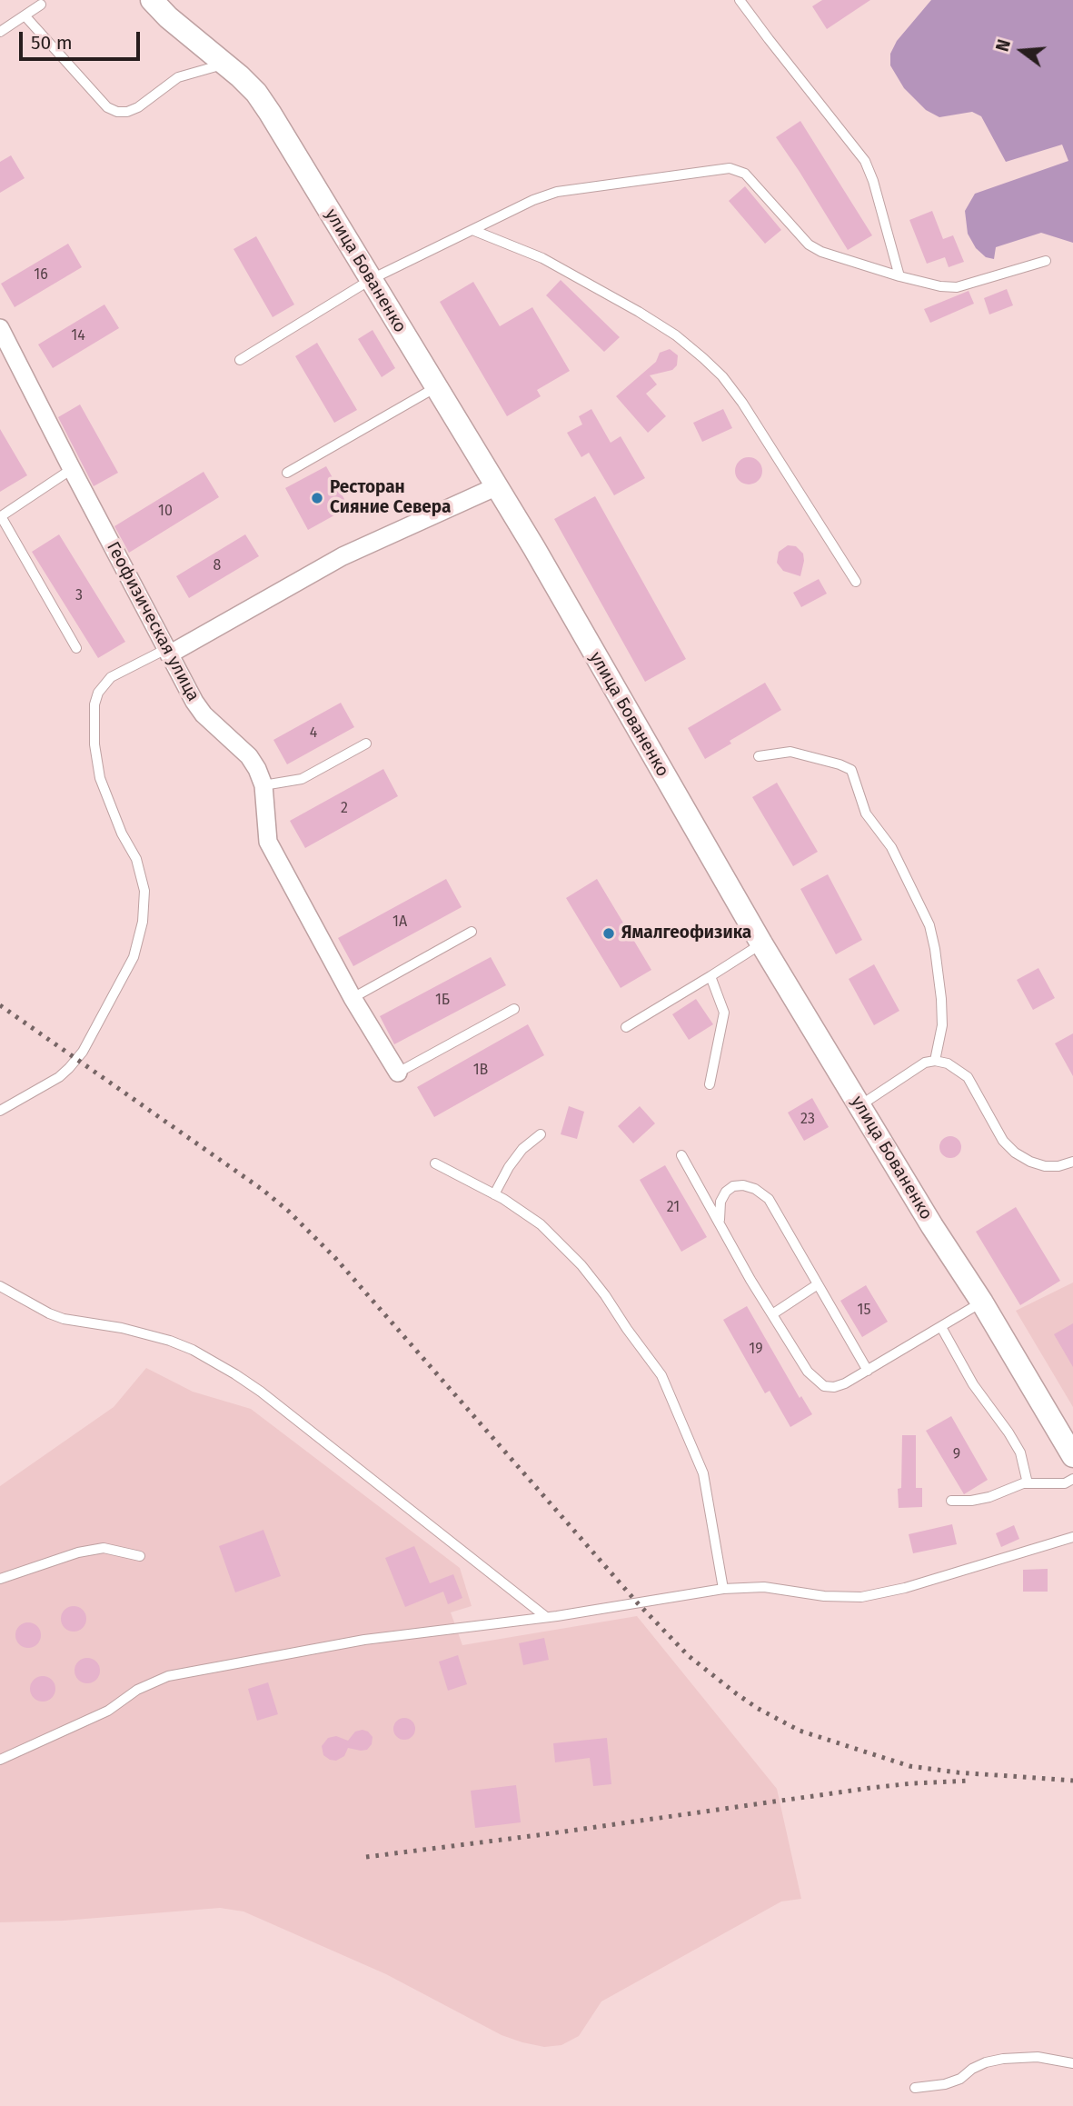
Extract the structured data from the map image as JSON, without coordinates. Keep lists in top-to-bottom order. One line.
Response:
{"streets":{"street":["улица Бованенко","Геофизическая улица"]},"places":["Ресторан Сияние Севера","Ямалгеофизика"],"house_numbers":["16","14","10","8","3","4","2","1А","1Б","1В","23","21","15","19","9"],"scale_bar":"50 m","north":"left"}
